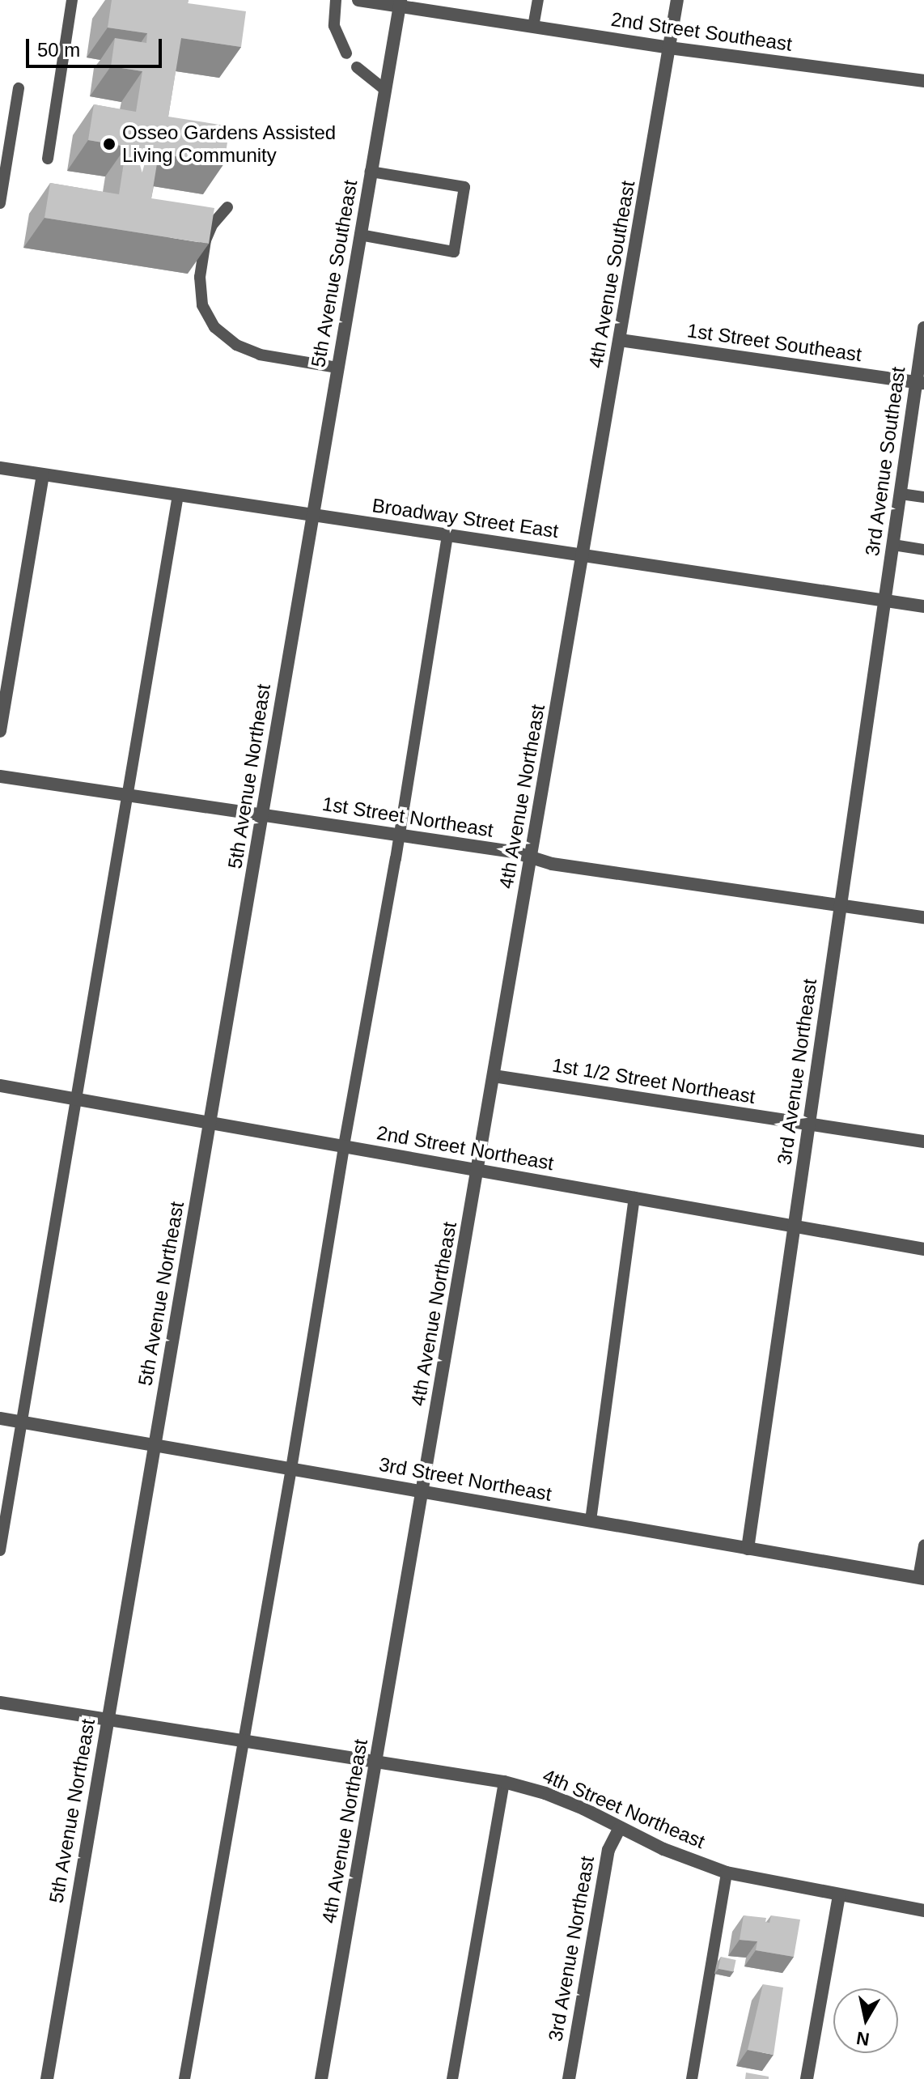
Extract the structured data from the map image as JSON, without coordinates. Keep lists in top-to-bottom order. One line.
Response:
{"streets":{"street":["2nd Street Southeast","5th Avenue Southeast","4th Avenue Southeast","1st Street Southeast","3rd Avenue Southeast","Broadway Street East","5th Avenue Northeast","4th Avenue Northeast","1st Street Northeast","3rd Avenue Northeast","1st 1/2 Street Northeast","2nd Street Northeast","3rd Street Northeast","4th Street Northeast"]},"crossings":[["2nd Street Southeast","5th Avenue Southeast"],["2nd Street Southeast","4th Avenue Southeast"],["5th Avenue Southeast","Broadway Street East"],["5th Avenue Southeast","5th Avenue Northeast"],["4th Avenue Southeast","1st Street Southeast"],["4th Avenue Southeast","Broadway Street East"],["4th Avenue Southeast","4th Avenue Northeast"],["1st Street Southeast","3rd Avenue Southeast"],["3rd Avenue Southeast","Broadway Street East"],["3rd Avenue Southeast","3rd Avenue Northeast"],["Broadway Street East","5th Avenue Northeast"],["Broadway Street East","4th Avenue Northeast"],["Broadway Street East","3rd Avenue Northeast"],["5th Avenue Northeast","1st Street Northeast"],["5th Avenue Northeast","2nd Street Northeast"],["5th Avenue Northeast","3rd Street Northeast"],["5th Avenue Northeast","4th Street Northeast"],["4th Avenue Northeast","1st Street Northeast"],["4th Avenue Northeast","1st 1/2 Street Northeast"],["4th Avenue Northeast","2nd Street Northeast"],["4th Avenue Northeast","3rd Street Northeast"],["4th Avenue Northeast","4th Street Northeast"],["1st Street Northeast","3rd Avenue Northeast"],["3rd Avenue Northeast","1st 1/2 Street Northeast"],["3rd Avenue Northeast","2nd Street Northeast"],["3rd Avenue Northeast","3rd Street Northeast"],["3rd Avenue Northeast","4th Street Northeast"]],"places":["Osseo Gardens Assisted Living Community"],"scale_bar":"50 m","north":"bottom"}
